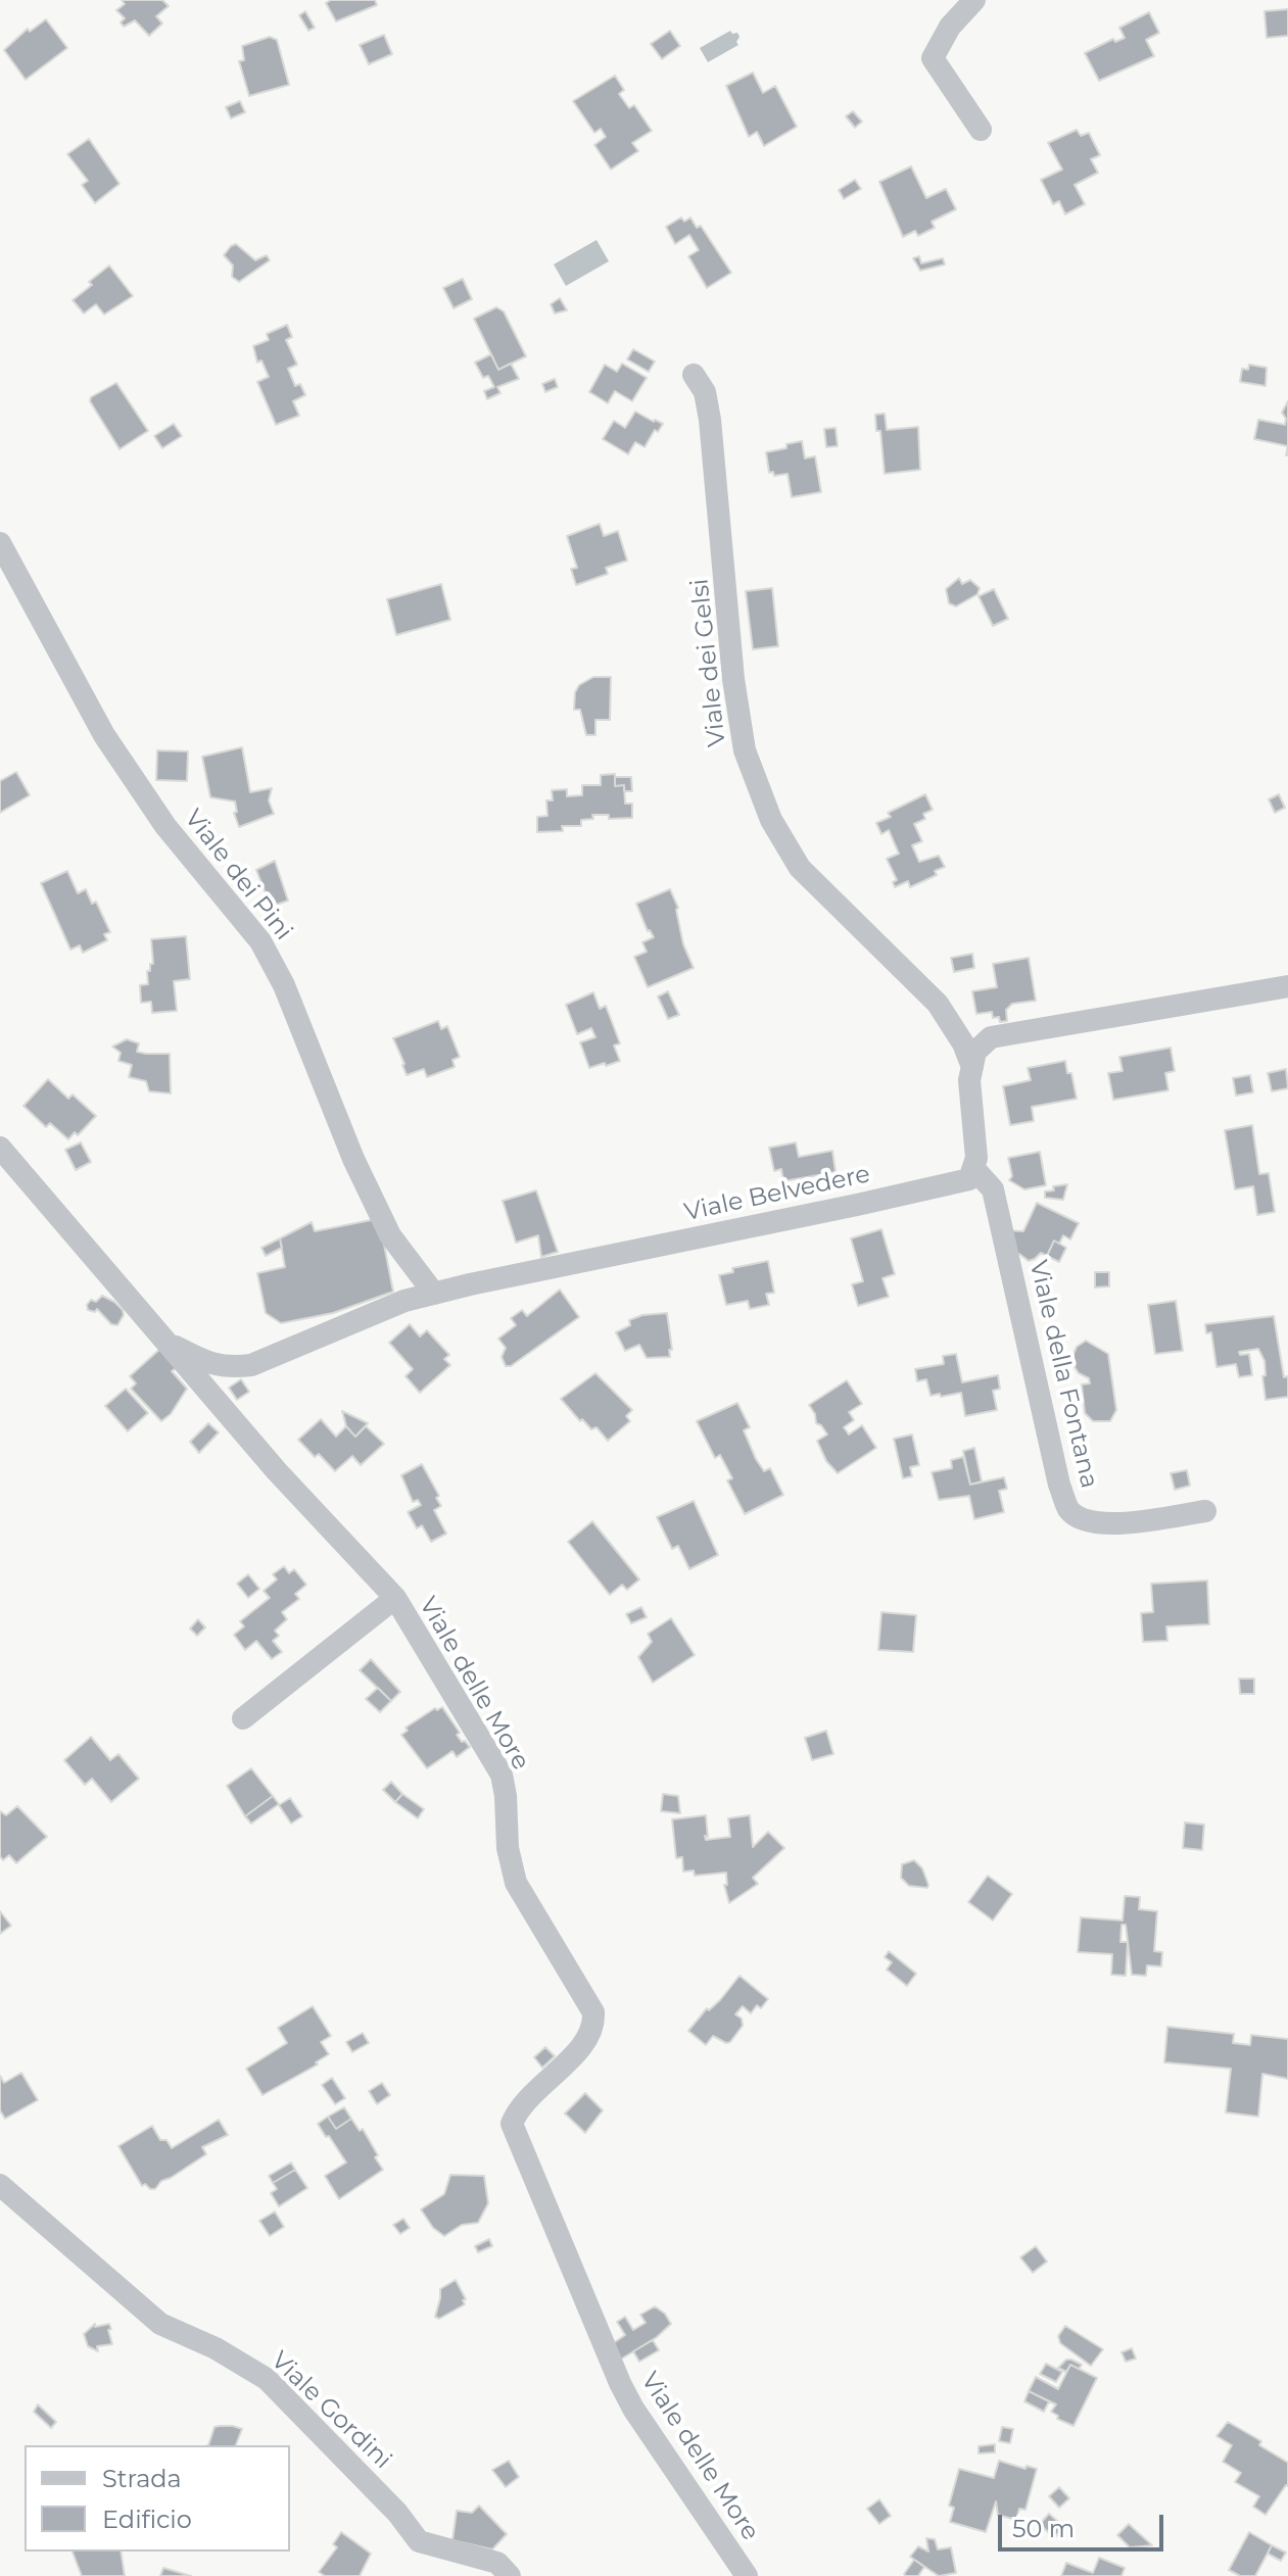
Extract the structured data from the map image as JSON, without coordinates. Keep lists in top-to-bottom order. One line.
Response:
{"streets":{"street":["Viale dei Gelsi","Viale dei Pini","Viale Belvedere","Viale della Fontana","Viale delle More","Viale Gordini"]},"crossings":[["Viale dei Pini","Viale Belvedere"],["Viale Belvedere","Viale della Fontana"],["Viale Belvedere","Viale delle More"]],"legend":["Strada","Edificio"],"scale_bar":"50 m"}
